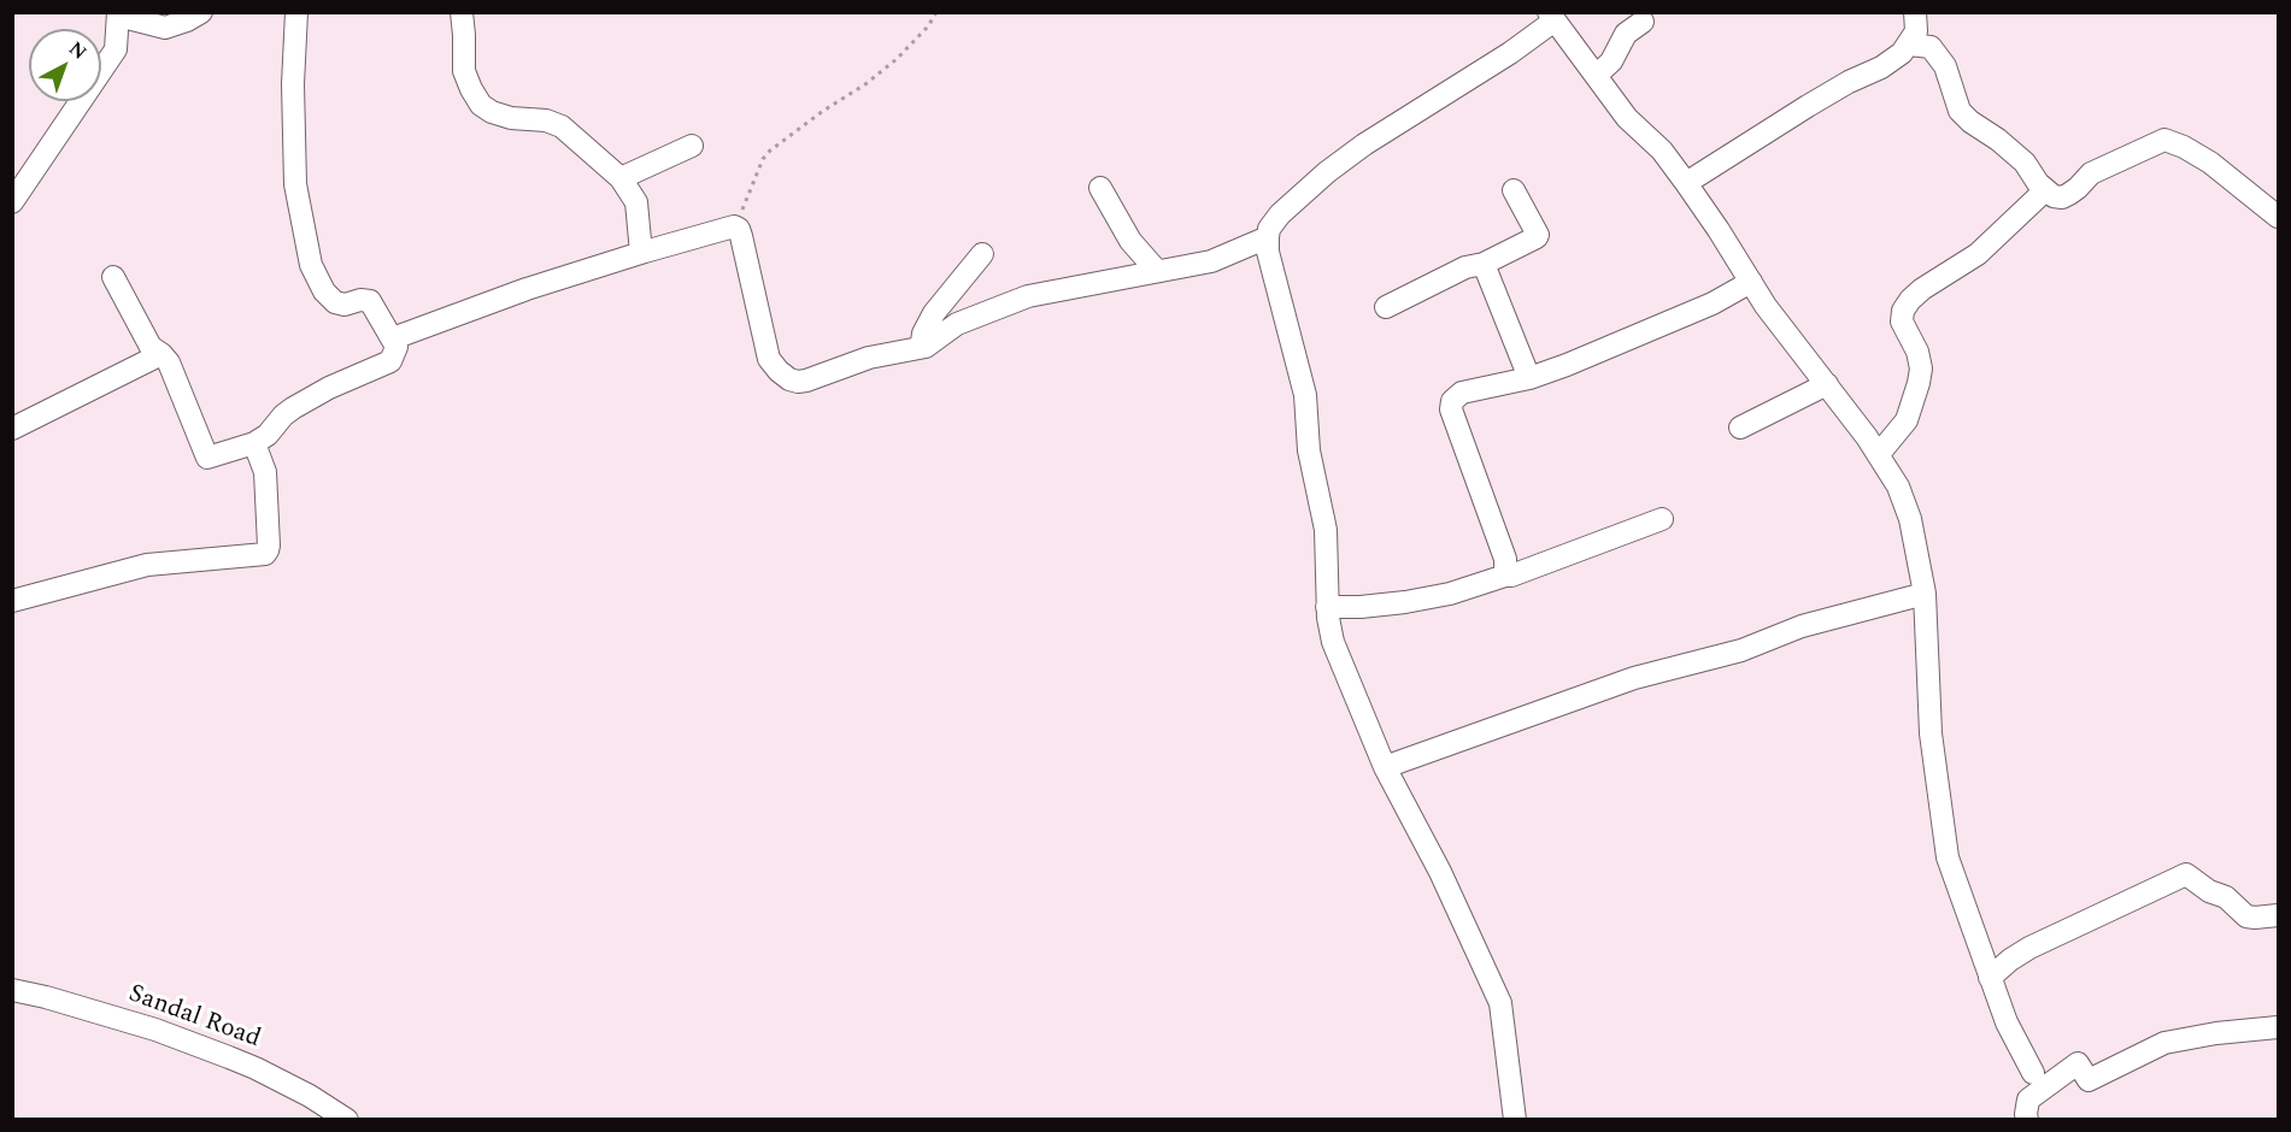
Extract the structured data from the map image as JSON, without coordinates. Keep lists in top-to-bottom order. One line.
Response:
{"streets":{"street":["Sandal Road"]},"north":"top right"}
